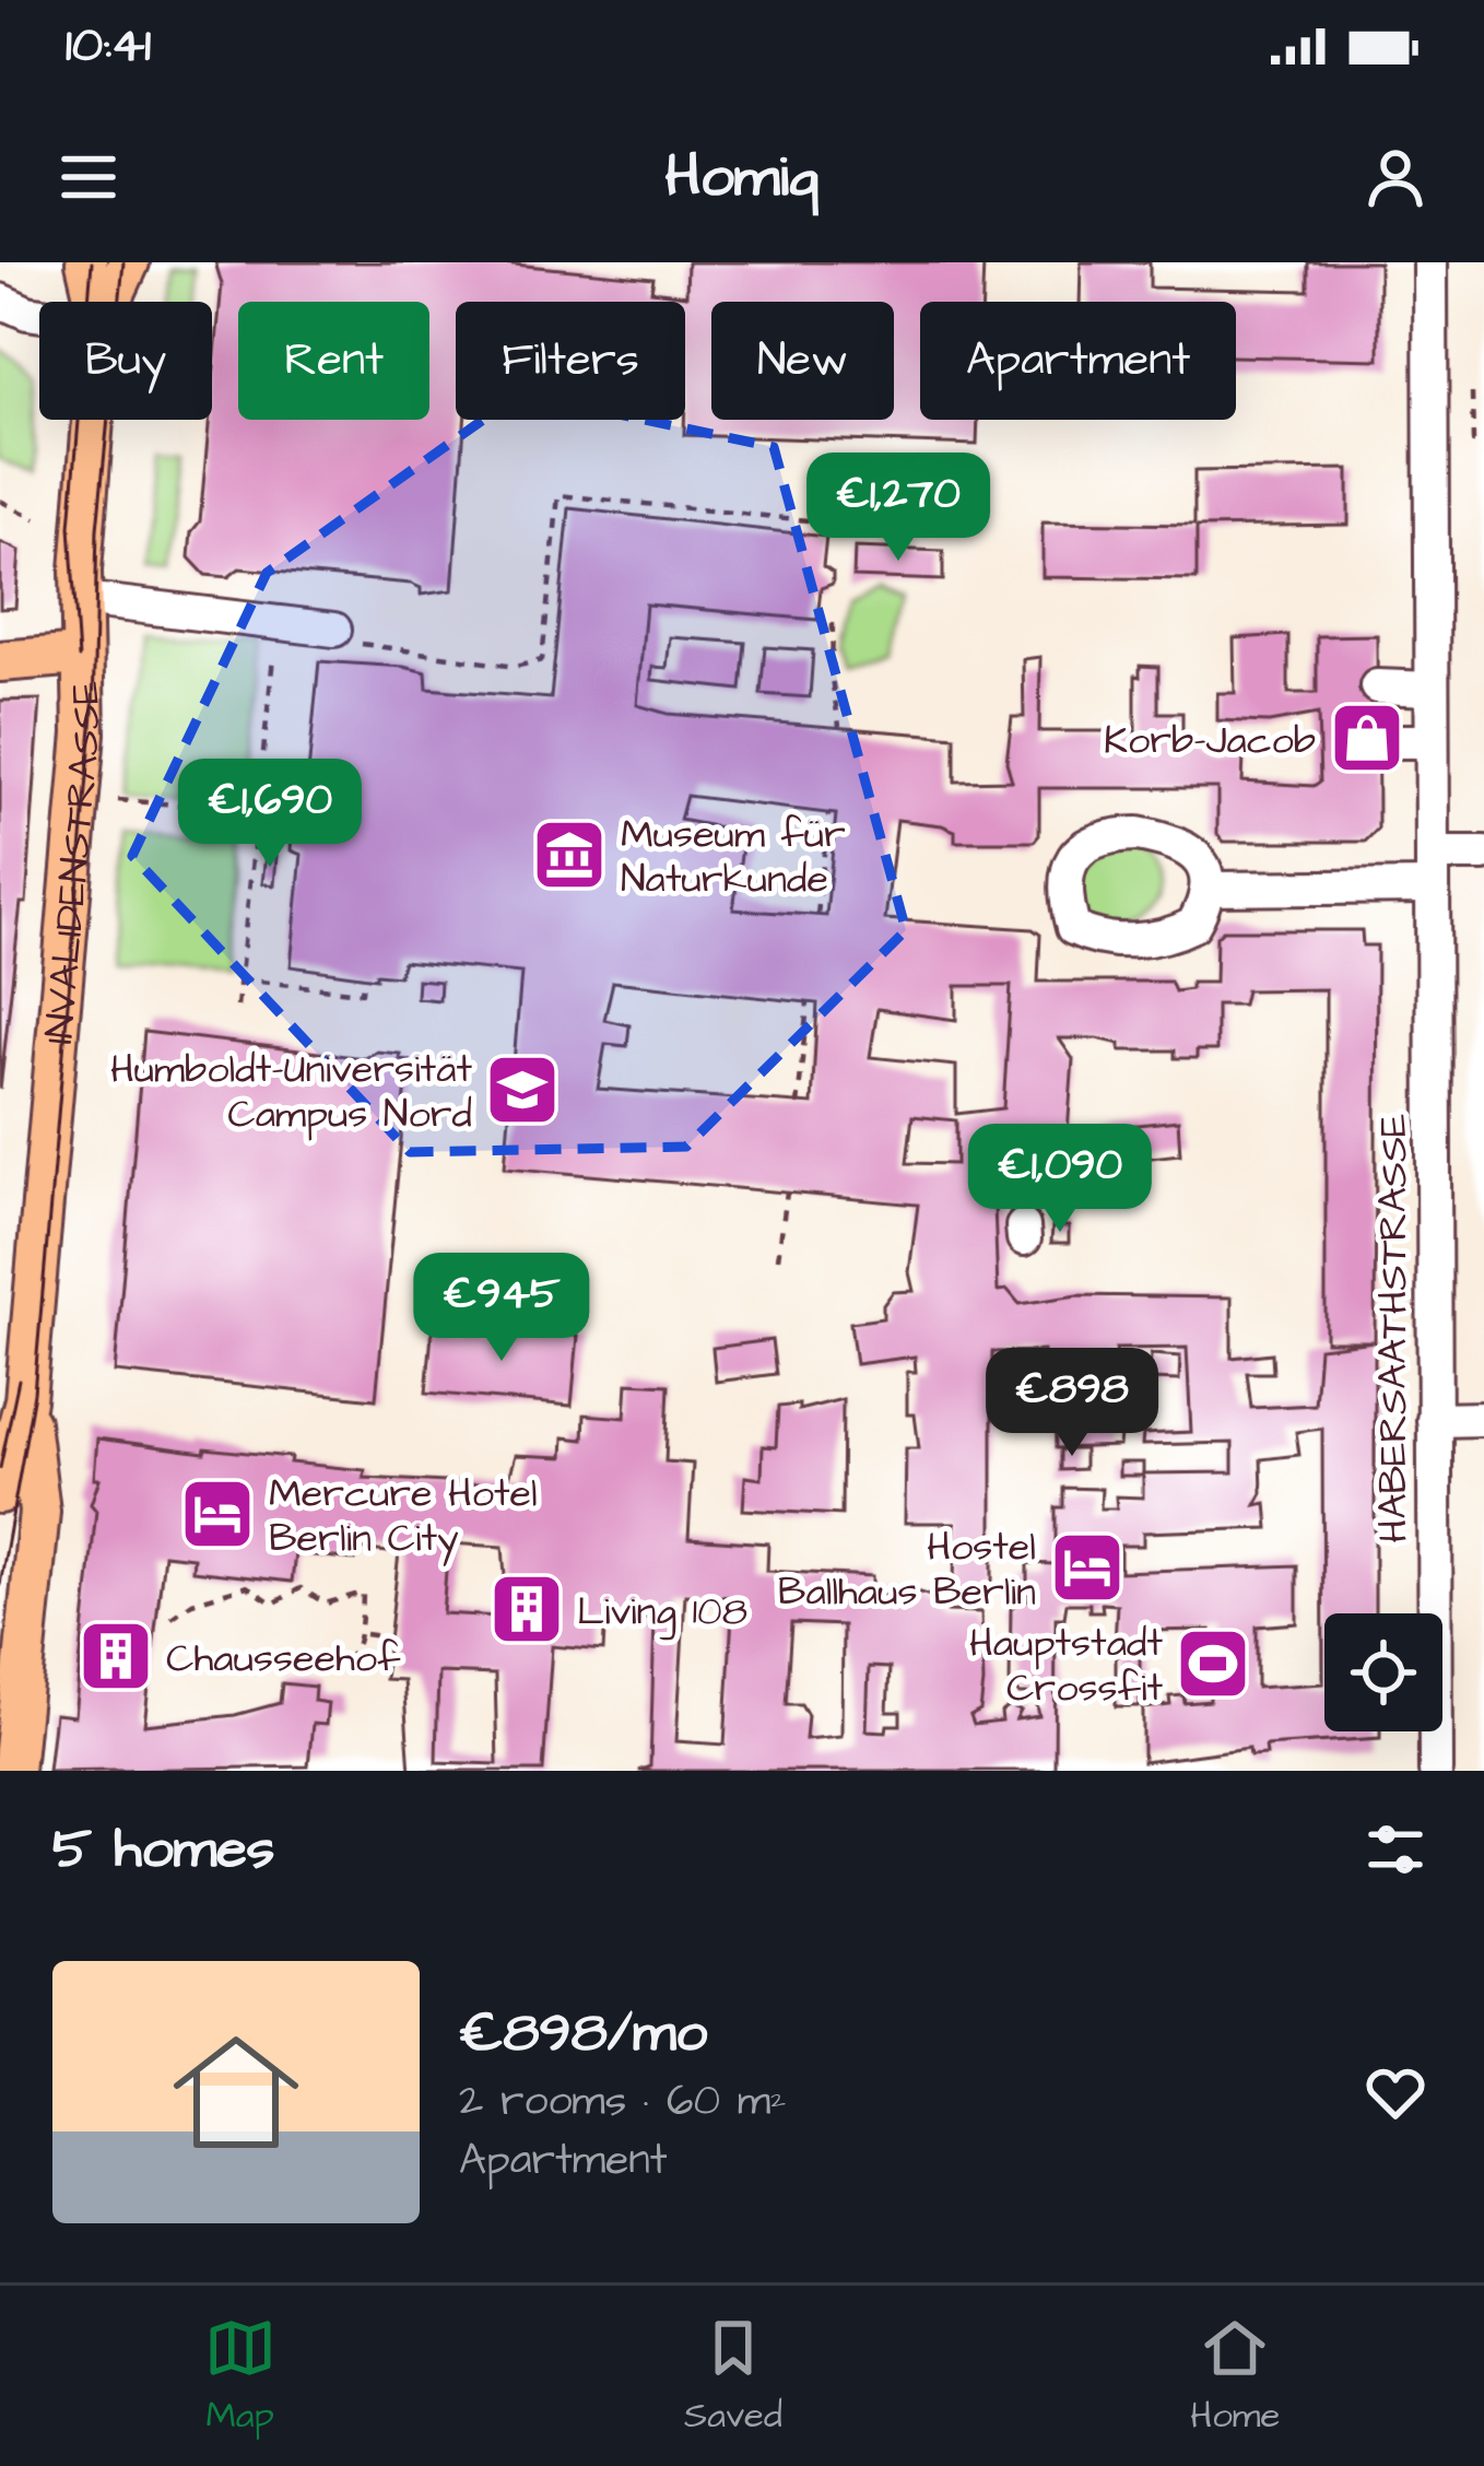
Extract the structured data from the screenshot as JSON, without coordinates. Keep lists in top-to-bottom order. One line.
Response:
{"streets":{"main road":["INVALIDENSTRASSE"],"street":["HABERSAATHSTRASSE"]},"places":{"shop":["Korb-Jacob"],"museum":["Museum für Naturkunde"],"school or university":["Humboldt-Universität Campus Nord"],"hotel":["Mercure Hotel Berlin City","Hostel Ballhaus Berlin"],"building":["Living 108","Chausseehof"],"sports":["Hauptstadt Crossfit"]},"page":{"status":"10:41","header":"Homiq","chip":["Buy","Rent","Filters","New","Apartment"],"price":["€1,270","€1,690","€1,090","€945","€898"],"heading":"5 homes","list":[{"name":"€898/mo","note":"2 rooms · 60 m² · Apartment"}],"tabs":["Map","Saved","Home"]}}
